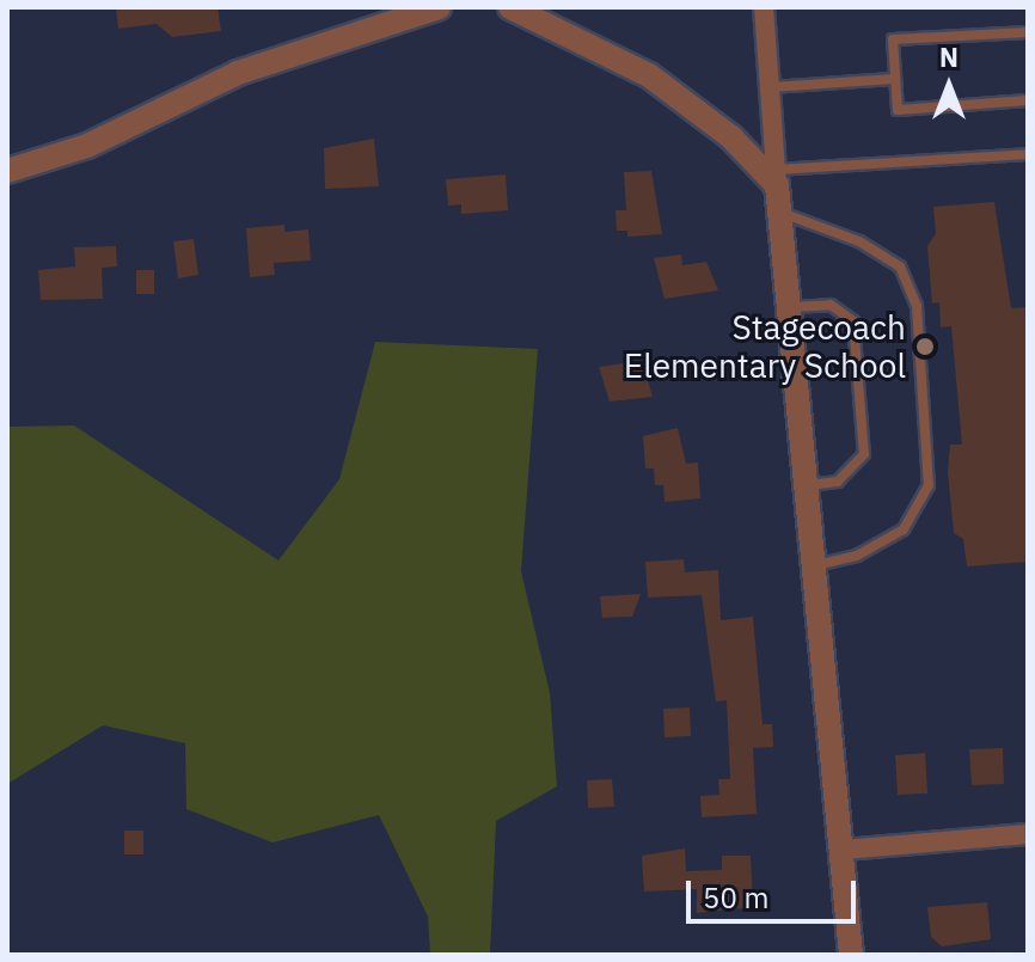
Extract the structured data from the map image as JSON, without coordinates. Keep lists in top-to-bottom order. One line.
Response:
{"places":["Stagecoach Elementary School"],"scale_bar":"50 m","north":"top"}
